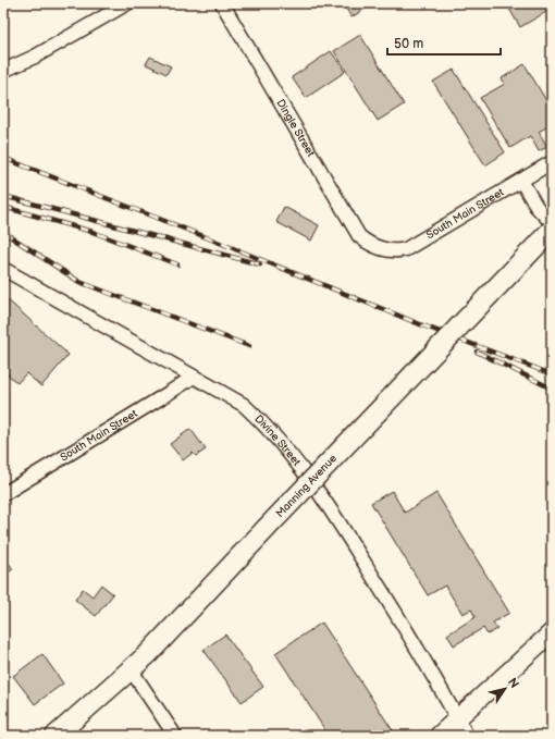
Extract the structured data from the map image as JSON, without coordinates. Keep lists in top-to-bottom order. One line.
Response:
{"streets":{"main road":["Manning Avenue"],"street":["Dingle Street","South Main Street","Divine Street"]},"crossings":[["Dingle Street","South Main Street"],["South Main Street","Divine Street"]],"scale_bar":"50 m","north":"top right"}
